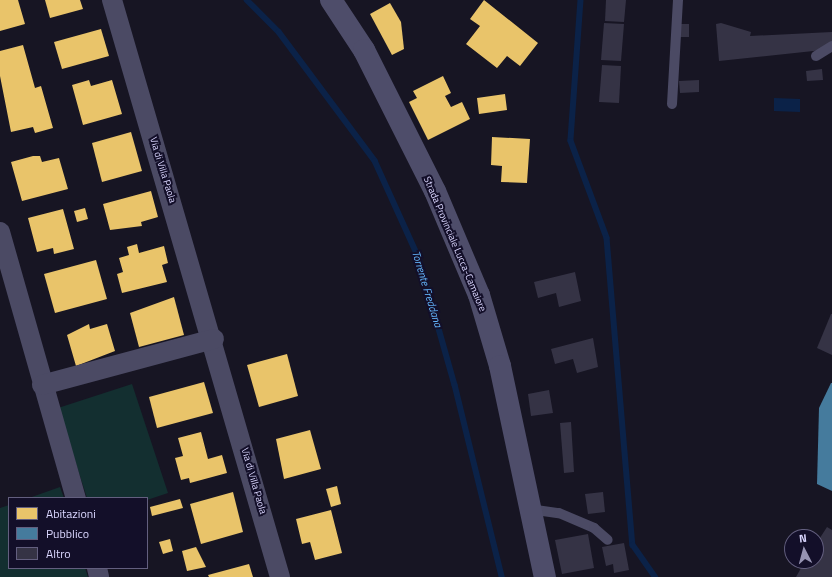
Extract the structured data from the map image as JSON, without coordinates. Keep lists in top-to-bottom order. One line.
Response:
{"streets":{"main road":["Strada Provinciale Lucca-Camaiore"],"street":["Via di Villa Paola"]},"water":["Torrente Freddana"],"legend":["Abitazioni","Pubblico","Altro"],"north":"top"}
